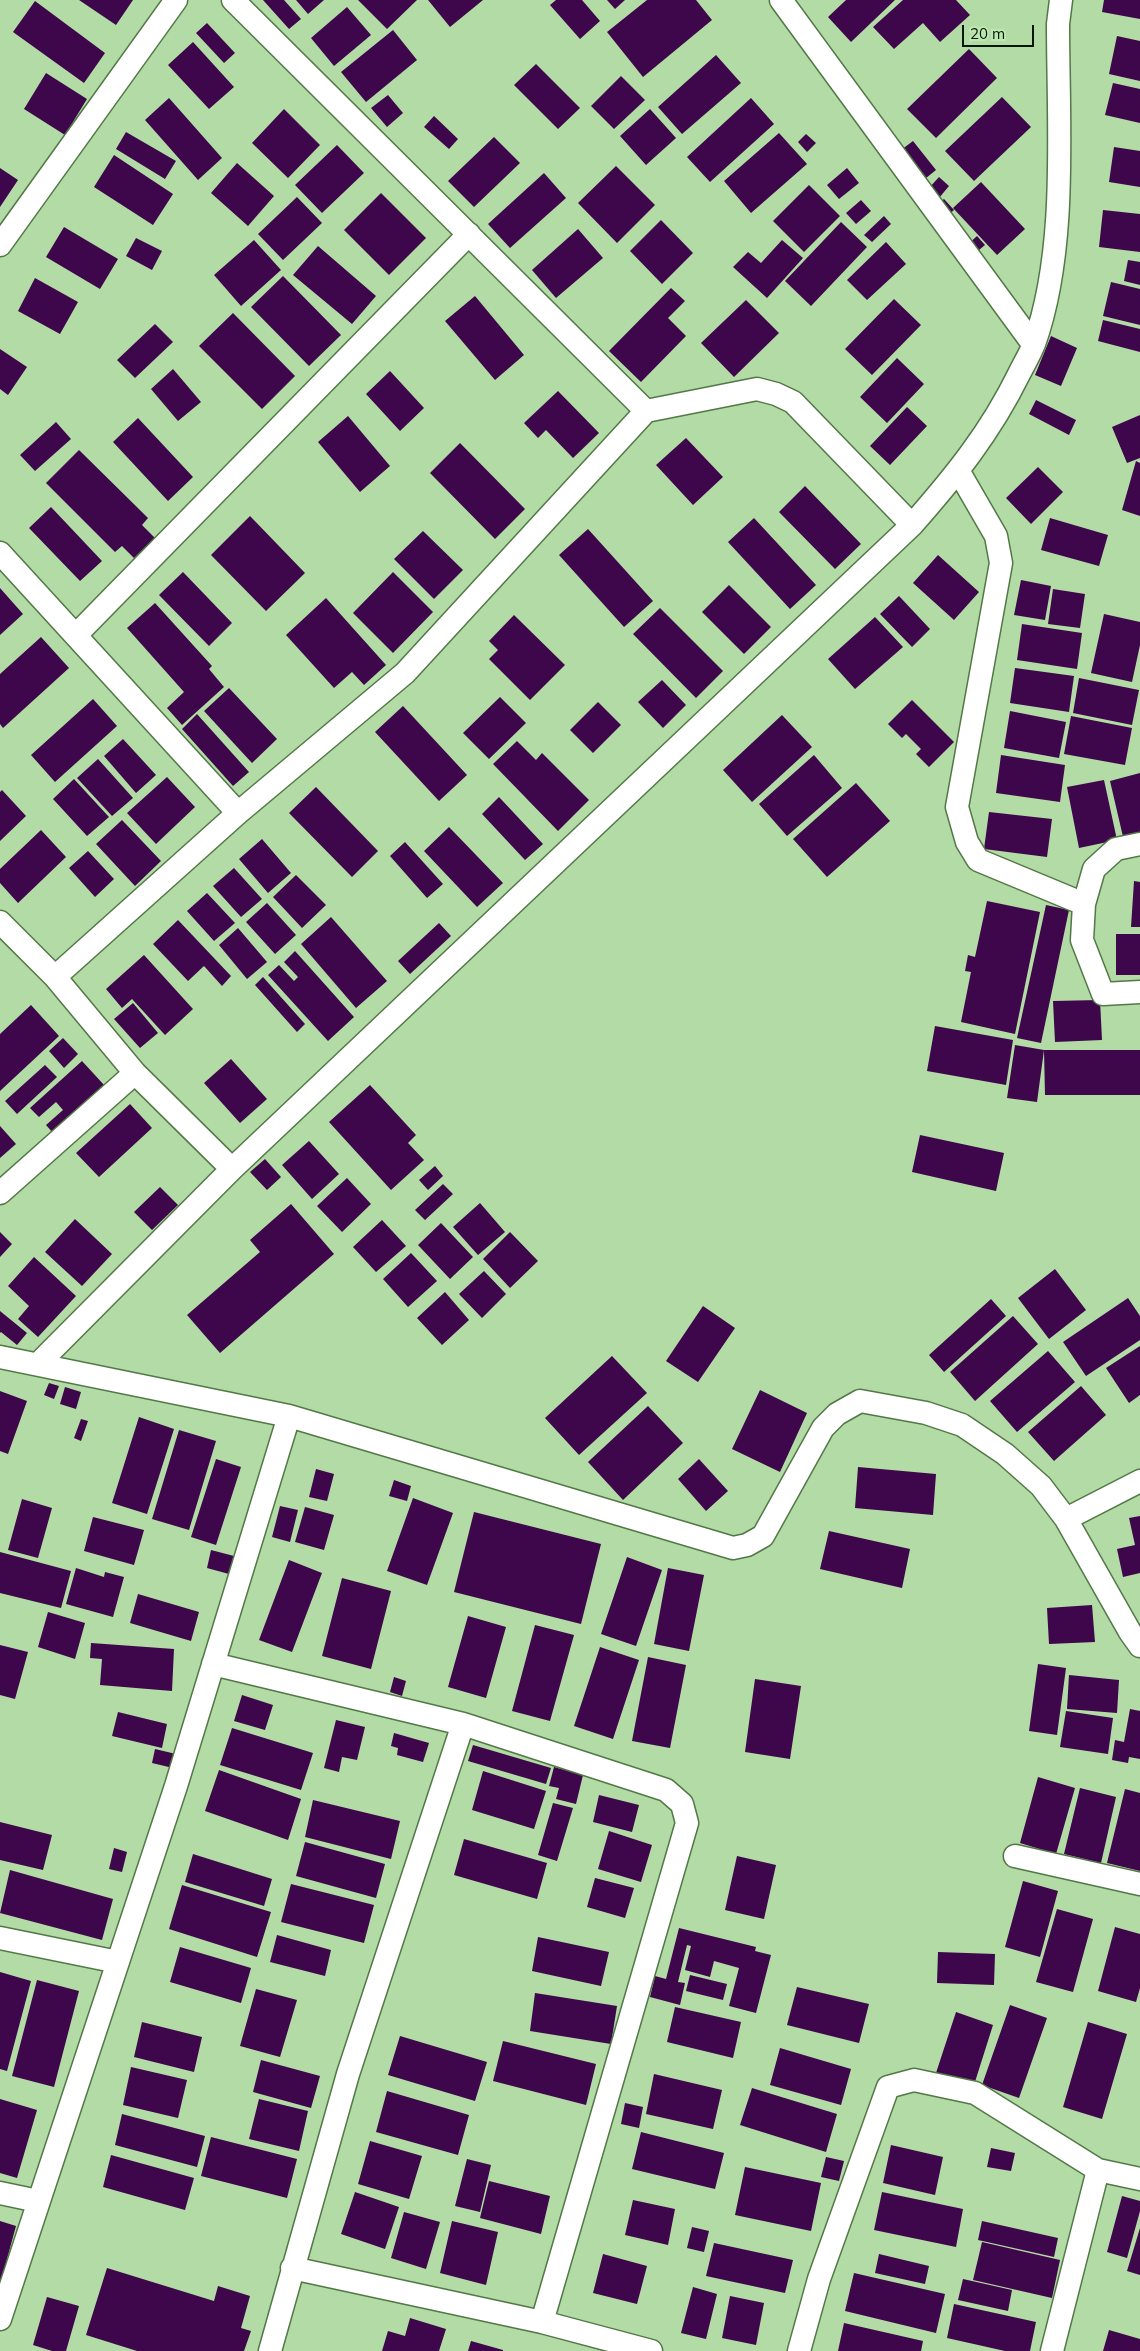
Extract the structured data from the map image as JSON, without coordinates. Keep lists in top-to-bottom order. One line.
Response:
{"scale_bar":"20 m"}
